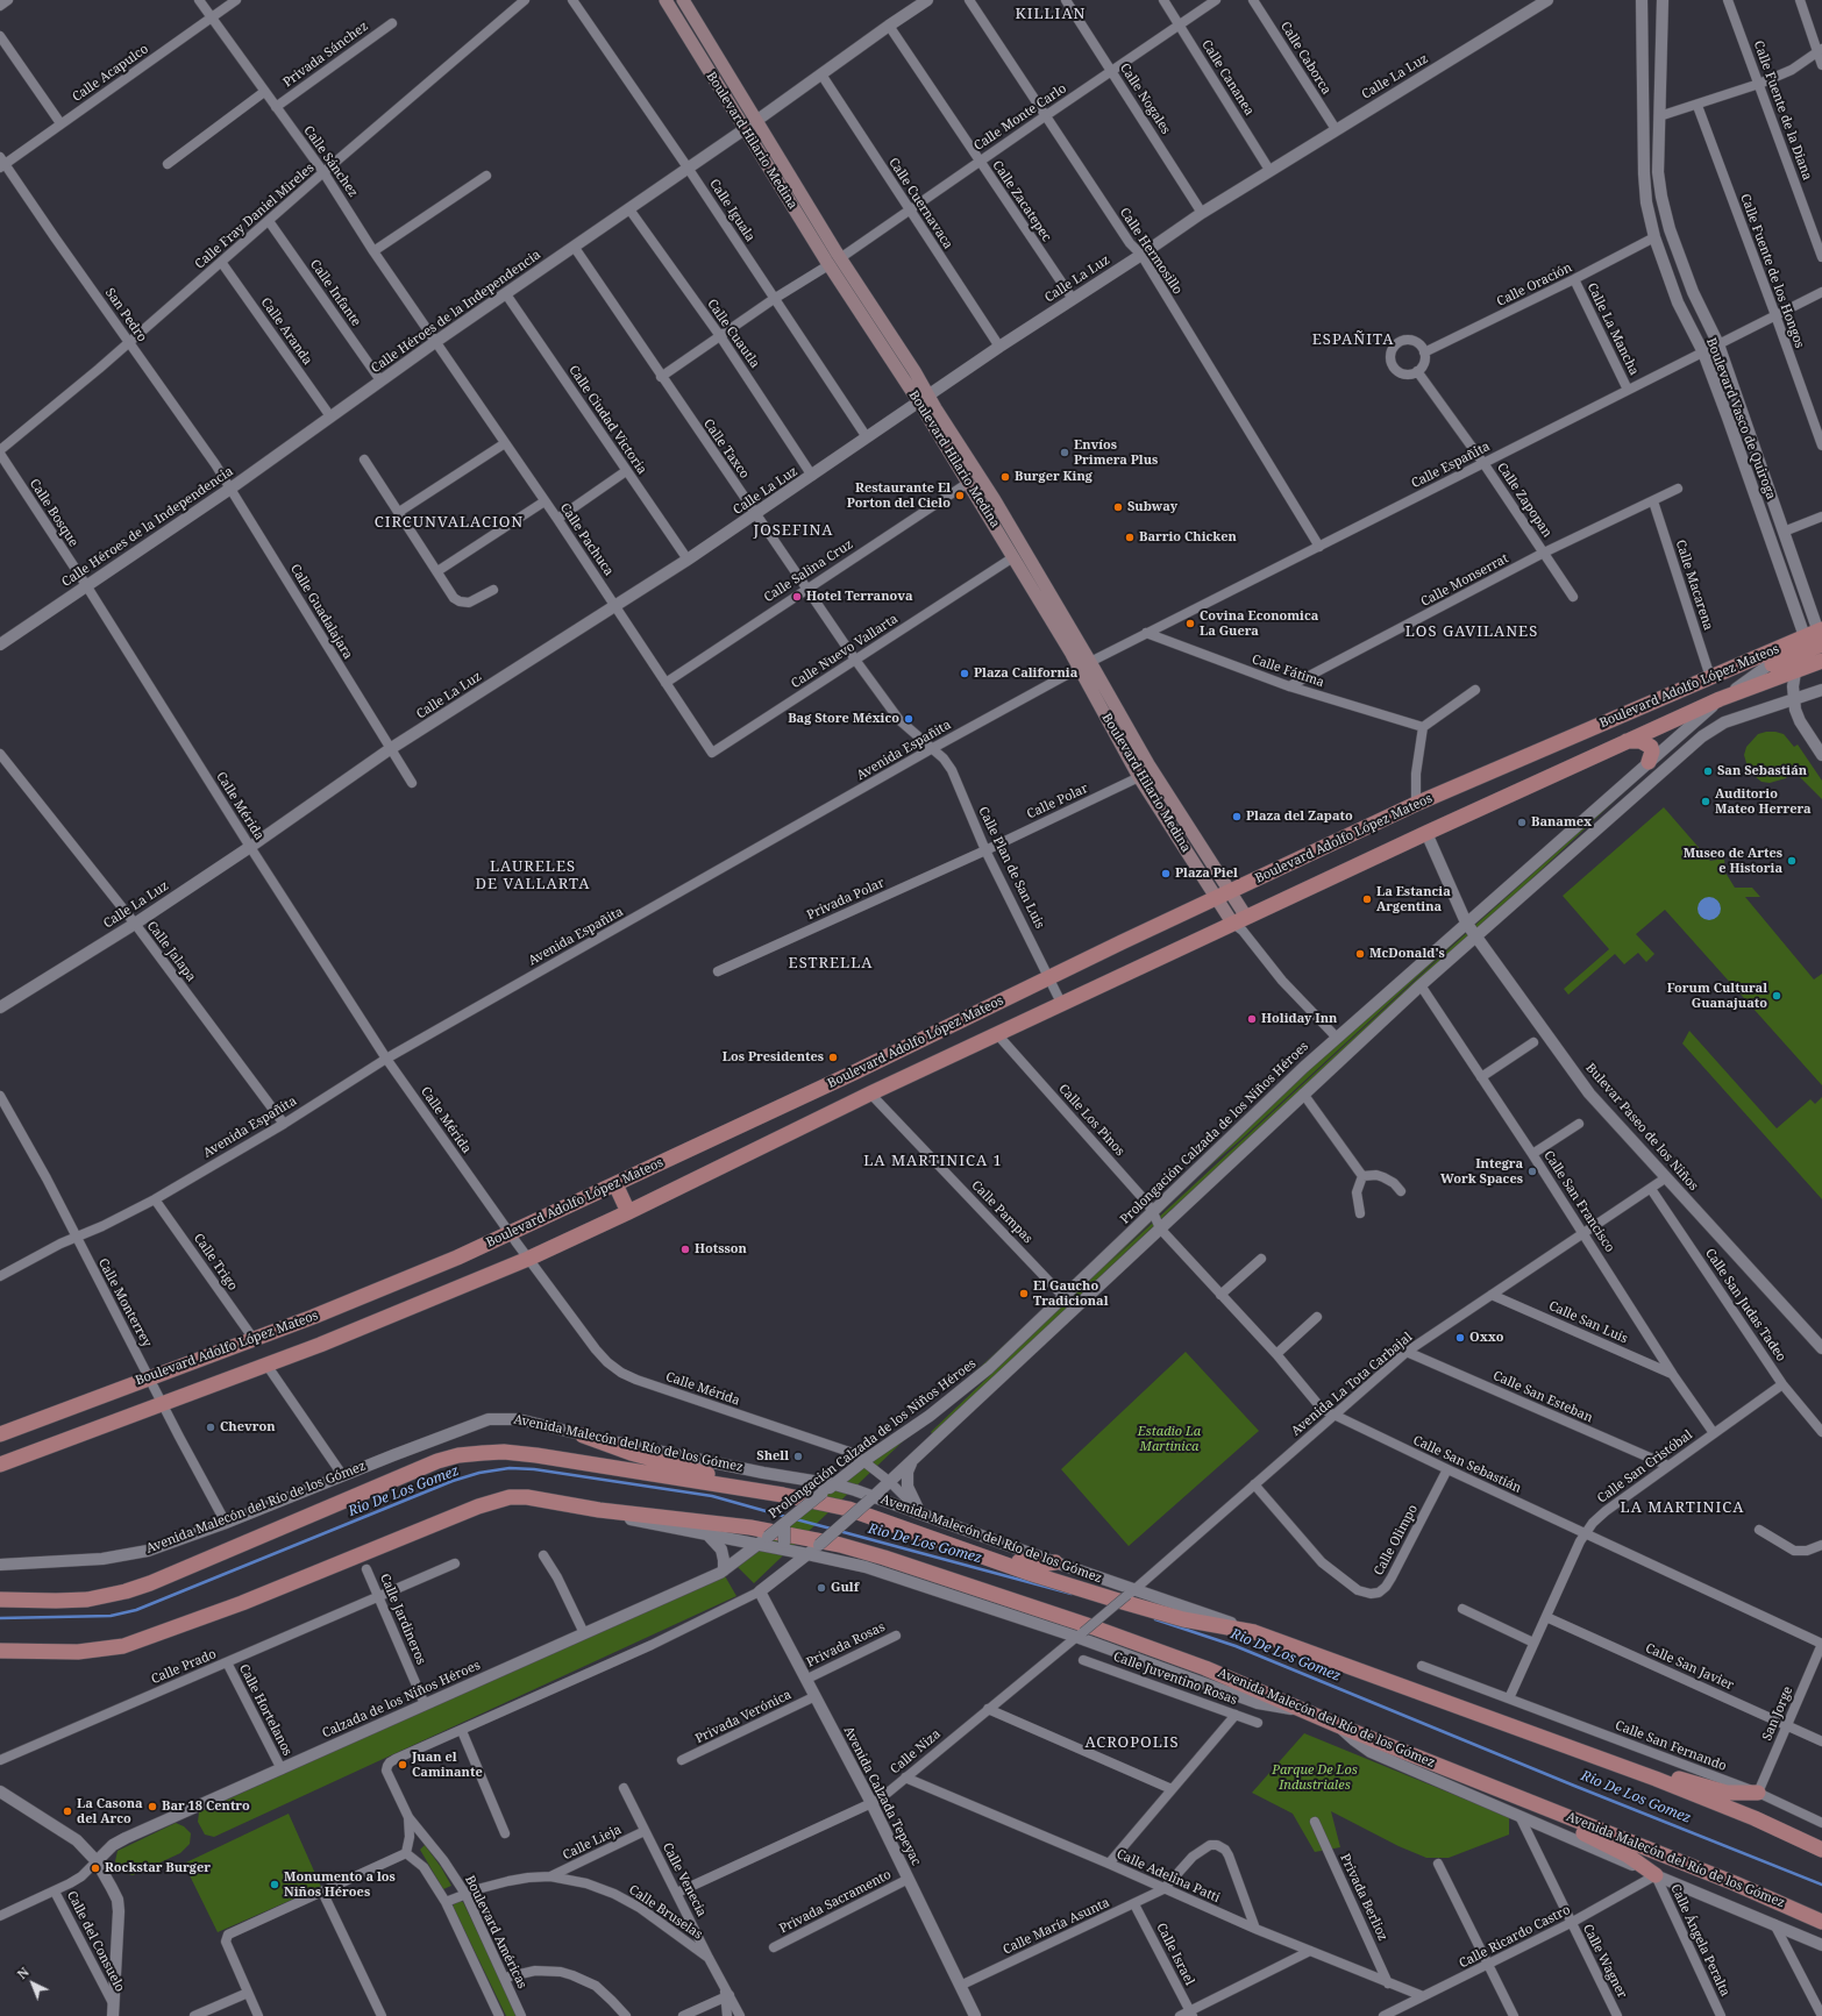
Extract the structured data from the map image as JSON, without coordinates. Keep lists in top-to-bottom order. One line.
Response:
{"streets":{"main road":["Boulevard Hilario Medina","Boulevard Adolfo López Mateos","Avenida Malecón del Río de los Gómez"],"street":["Privada Sánchez","Calle Caborca","Calle Acapulco","Calle La Luz","Calle Cananea","Calle Nogales","Calle Fuente de la Diana","Calle Monte Carlo","Calle Sánchez","Calle Zacatepec","Calle Cuernavaca","Calle Iguala","Calle Fray Daniel Mireles","Calle Hermosillo","Calle Fuente de los Hongos","Calle Oración","Calle Infante","Calle Héroes de la Independencia","San Pedro","Calle La Mancha","Calle Aranda","Calle Cuautla","Boulevard Vasco de Quiroga","Calle Ciudad Victoria","Calle Taxco","Calle Españita","Calle Zapopan","Calle Bosque","Calle Pachuca","Calle Salina Cruz","Calle Monserrat","Calle Macarena","Calle Guadalajara","Calle Nuevo Vallarta","Calle Fátima","Avenida Españita","Calle Polar","Calle Mérida","Calle Plan de San Luis","Privada Polar","Calle Jalapa","Calle Los Pinos","Bulevar Paseo de los Niños","Prolongación Calzada de los Niños Héroes","Calle San Francisco","Calle Pampas","Calle Trigo","Calle Monterrey","Calle San Judas Tadeo","Calle San Luis","Avenida La Tota Carbajal","Calle San Esteban","Calle San Sebastián","Calle San Cristóbal","Calle Olimpo","Calle Jardineros","Privada Rosas","Calle Prado","Calle San Javier","Calle Juventino Rosas","Calzada de los Niños Héroes","Calle Hortelanos","San Jorge","Privada Verónica","Calle San Fernando","Calle Niza","Avenida Calzada Tepeyac","Calle Lieja","Calle Adelina Patti","Calle Venecia","Privada Berlioz","Privada Sacramento","Calle Bruselas","Calle María Asunta","Boulevard Américas","Calle Ricardo Castro","Calle Ángela Peralta","Calle del Consuelo","Calle Israel","Calle Wagner"]},"crossings":[["Privada Sánchez","Calle Sánchez"],["Calle Caborca","Calle La Luz"],["Calle Acapulco","Calle Sánchez"],["Calle Acapulco","San Pedro"],["Calle La Luz","Calle Cananea"],["Calle La Luz","Calle Nogales"],["Calle La Luz","Boulevard Hilario Medina"],["Calle La Luz","Calle Zacatepec"],["Calle La Luz","Calle Cuernavaca"],["Calle La Luz","Calle Iguala"],["Calle La Luz","Calle Hermosillo"],["Calle La Luz","Calle Cuautla"],["Calle La Luz","Calle Ciudad Victoria"],["Calle La Luz","Calle Taxco"],["Calle La Luz","Calle Pachuca"],["Calle La Luz","Calle Guadalajara"],["Calle La Luz","Calle Mérida"],["Calle La Luz","Calle Jalapa"],["Calle Cananea","Calle Monte Carlo"],["Calle Nogales","Calle Monte Carlo"],["Calle Monte Carlo","Boulevard Hilario Medina"],["Calle Monte Carlo","Calle Zacatepec"],["Calle Monte Carlo","Calle Cuernavaca"],["Calle Monte Carlo","Calle Hermosillo"],["Boulevard Hilario Medina","Calle Héroes de la Independencia"],["Boulevard Hilario Medina","Calle Españita"],["Boulevard Hilario Medina","Calle Salina Cruz"],["Boulevard Hilario Medina","Calle Nuevo Vallarta"],["Boulevard Hilario Medina","Boulevard Adolfo López Mateos"],["Boulevard Hilario Medina","Avenida Españita"],["Boulevard Hilario Medina","Calle Polar"],["Calle Sánchez","Calle Fray Daniel Mireles"],["Calle Sánchez","Calle Héroes de la Independencia"],["Calle Sánchez","Calle Pachuca"],["Calle Zacatepec","Calle Héroes de la Independencia"],["Calle Cuernavaca","Calle Héroes de la Independencia"],["Calle Iguala","Calle Héroes de la Independencia"],["Calle Fray Daniel Mireles","Calle Infante"],["Calle Fray Daniel Mireles","San Pedro"],["Calle Fray Daniel Mireles","Calle Aranda"],["Calle Fray Daniel Mireles","Calle Bosque"],["Calle Hermosillo","Calle Españita"],["Calle Fuente de los Hongos","Calle Españita"],["Calle Oración","Calle La Mancha"],["Calle Oración","Boulevard Vasco de Quiroga"],["Calle Oración","Calle Zapopan"],["Calle Infante","Calle Héroes de la Independencia"],["Calle Héroes de la Independencia","San Pedro"],["Calle Héroes de la Independencia","Calle Aranda"],["Calle Héroes de la Independencia","Calle Cuautla"],["Calle Héroes de la Independencia","Calle Ciudad Victoria"],["Calle Héroes de la Independencia","Calle Taxco"],["Calle Héroes de la Independencia","Calle Bosque"],["Calle Héroes de la Independencia","Calle Pachuca"],["Calle Héroes de la Independencia","Calle Guadalajara"],["Calle Héroes de la Independencia","Calle Mérida"],["San Pedro","Calle Guadalajara"],["Calle La Mancha","Calle Españita"],["Boulevard Vasco de Quiroga","Calle Españita"],["Boulevard Vasco de Quiroga","Boulevard Adolfo López Mateos"],["Boulevard Vasco de Quiroga","Prolongación Calzada de los Niños Héroes"],["Calle Taxco","Calle Salina Cruz"],["Calle Taxco","Calle Nuevo Vallarta"],["Calle Taxco","Avenida Españita"],["Calle Taxco","Calle Plan de San Luis"],["Calle Españita","Calle Zapopan"],["Calle Españita","Calle Fátima"],["Calle Españita","Avenida Españita"],["Calle Zapopan","Calle Monserrat"],["Calle Bosque","Calle Mérida"],["Calle Pachuca","Calle Salina Cruz"],["Calle Pachuca","Calle Nuevo Vallarta"],["Calle Monserrat","Calle Macarena"],["Calle Monserrat","Calle Fátima"],["Calle Macarena","Boulevard Adolfo López Mateos"],["Boulevard Adolfo López Mateos","Calle Mérida"],["Boulevard Adolfo López Mateos","Calle Plan de San Luis"],["Boulevard Adolfo López Mateos","Calle Los Pinos"],["Boulevard Adolfo López Mateos","Bulevar Paseo de los Niños"],["Boulevard Adolfo López Mateos","Prolongación Calzada de los Niños Héroes"],["Boulevard Adolfo López Mateos","Calle Pampas"],["Boulevard Adolfo López Mateos","Calle Trigo"],["Boulevard Adolfo López Mateos","Calle Monterrey"],["Avenida Españita","Calle Mérida"],["Avenida Españita","Calle Plan de San Luis"],["Avenida Españita","Calle Jalapa"],["Avenida Españita","Calle Trigo"],["Avenida Españita","Calle Monterrey"],["Calle Polar","Calle Plan de San Luis"],["Calle Polar","Privada Polar"],["Calle Mérida","Prolongación Calzada de los Niños Héroes"],["Calle Mérida","Avenida Malecón del Río de los Gómez"],["Calle Plan de San Luis","Privada Polar"],["Calle Los Pinos","Prolongación Calzada de los Niños Héroes"],["Calle Los Pinos","Calle San Sebastián"],["Bulevar Paseo de los Niños","Prolongación Calzada de los Niños Héroes"],["Bulevar Paseo de los Niños","Avenida La Tota Carbajal"],["Prolongación Calzada de los Niños Héroes","Calle Pampas"],["Prolongación Calzada de los Niños Héroes","Avenida Malecón del Río de los Gómez"],["Prolongación Calzada de los Niños Héroes","Calzada de los Niños Héroes"],["Calle San Francisco","Calle San Luis"],["Calle San Francisco","Avenida La Tota Carbajal"],["Calle San Francisco","Calle San Cristóbal"],["Calle Monterrey","Avenida Malecón del Río de los Gómez"],["Calle San Judas Tadeo","Avenida La Tota Carbajal"],["Calle San Judas Tadeo","Calle San Cristóbal"],["Calle San Luis","Avenida La Tota Carbajal"],["Avenida La Tota Carbajal","Calle San Esteban"],["Avenida La Tota Carbajal","Avenida Malecón del Río de los Gómez"],["Avenida La Tota Carbajal","Calle San Sebastián"],["Avenida La Tota Carbajal","Calle Olimpo"],["Avenida La Tota Carbajal","Calle Juventino Rosas"],["Avenida La Tota Carbajal","Calle Niza"],["Calle San Esteban","Calle San Cristóbal"],["Avenida Malecón del Río de los Gómez","Calle Juventino Rosas"],["Avenida Malecón del Río de los Gómez","Calle Niza"],["Calle San Sebastián","Calle San Cristóbal"],["Calle San Sebastián","Calle Olimpo"],["Calle San Sebastián","San Jorge"],["Calle San Cristóbal","Calle San Javier"],["Calle San Cristóbal","Calle San Fernando"],["Calle Jardineros","Calle Prado"],["Calle Jardineros","Calzada de los Niños Héroes"],["Privada Rosas","Avenida Calzada Tepeyac"],["Calle Prado","Calle Hortelanos"],["Calle San Javier","San Jorge"],["Calle Juventino Rosas","Calle Niza"],["Calzada de los Niños Héroes","Calle Hortelanos"],["San Jorge","Calle San Fernando"],["Privada Verónica","Avenida Calzada Tepeyac"],["Calle Niza","Avenida Calzada Tepeyac"],["Calle Niza","Calle Adelina Patti"],["Calle Niza","Calle Venecia"],["Avenida Calzada Tepeyac","Privada Sacramento"],["Avenida Calzada Tepeyac","Calle María Asunta"],["Calle Lieja","Calle Venecia"],["Calle Lieja","Calle Bruselas"],["Calle Adelina Patti","Privada Berlioz"],["Calle Adelina Patti","Calle María Asunta"],["Calle Adelina Patti","Calle Ricardo Castro"],["Calle Venecia","Calle Bruselas"],["Calle Bruselas","Boulevard Américas"],["Calle María Asunta","Calle Israel"],["Calle Ricardo Castro","Calle Ángela Peralta"],["Calle Ricardo Castro","Calle Wagner"]],"districts":["KILLIAN","ESPAÑITA","CIRCUNVALACION","JOSEFINA","LOS GAVILANES","LAURELES DE VALLARTA","ESTRELLA","LA MARTINICA 1","LA MARTINICA","ACROPOLIS"],"water":["Rio De Los Gomez"],"parks":["Estadio La Martinica","Parque De Los Industriales"],"places":["Envíos Primera Plus","Burger King","Restaurante El Porton del Cielo","Subway","Barrio Chicken","Hotel Terranova","Covina Economica La Guera","Plaza California","Bag Store México","San Sebastián","Auditorio Mateo Herrera","Plaza del Zapato","Banamex","Museo de Artes e Historia","Plaza Piel","La Estancia Argentina","McDonald's","Forum Cultural Guanajuato","Holiday Inn","Los Presidentes","Integra Work Spaces","Hotsson","El Gaucho Tradicional","Oxxo","Chevron","Shell","Gulf","Juan el Caminante","Bar 18 Centro","La Casona del Arco","Rockstar Burger","Monumento a los Niños Héroes"],"north":"top left"}
